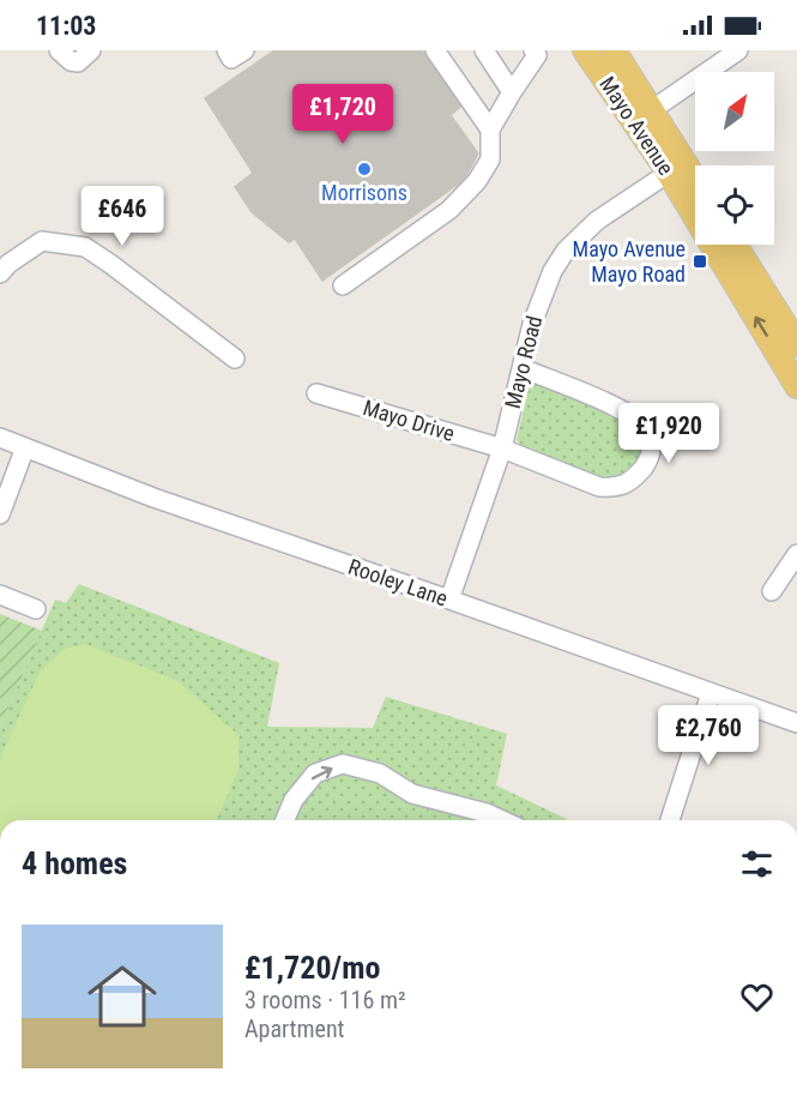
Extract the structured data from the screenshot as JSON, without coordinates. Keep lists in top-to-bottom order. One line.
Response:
{"streets":{"main road":["Mayo Avenue"],"street":["Mayo Road","Mayo Drive","Rooley Lane"]},"crossings":[["Mayo Avenue","Mayo Road"],["Mayo Road","Mayo Drive"],["Mayo Road","Rooley Lane"]],"places":{"other":["Morrisons"],"transit":["Mayo Avenue Mayo Road"]},"north":"top right","page":{"status":"11:03","price":["£1,720","£646","£1,920","£2,760"],"heading":"4 homes","list":[{"name":"£1,720/mo","note":"3 rooms · 116 m² · Apartment"}]}}
